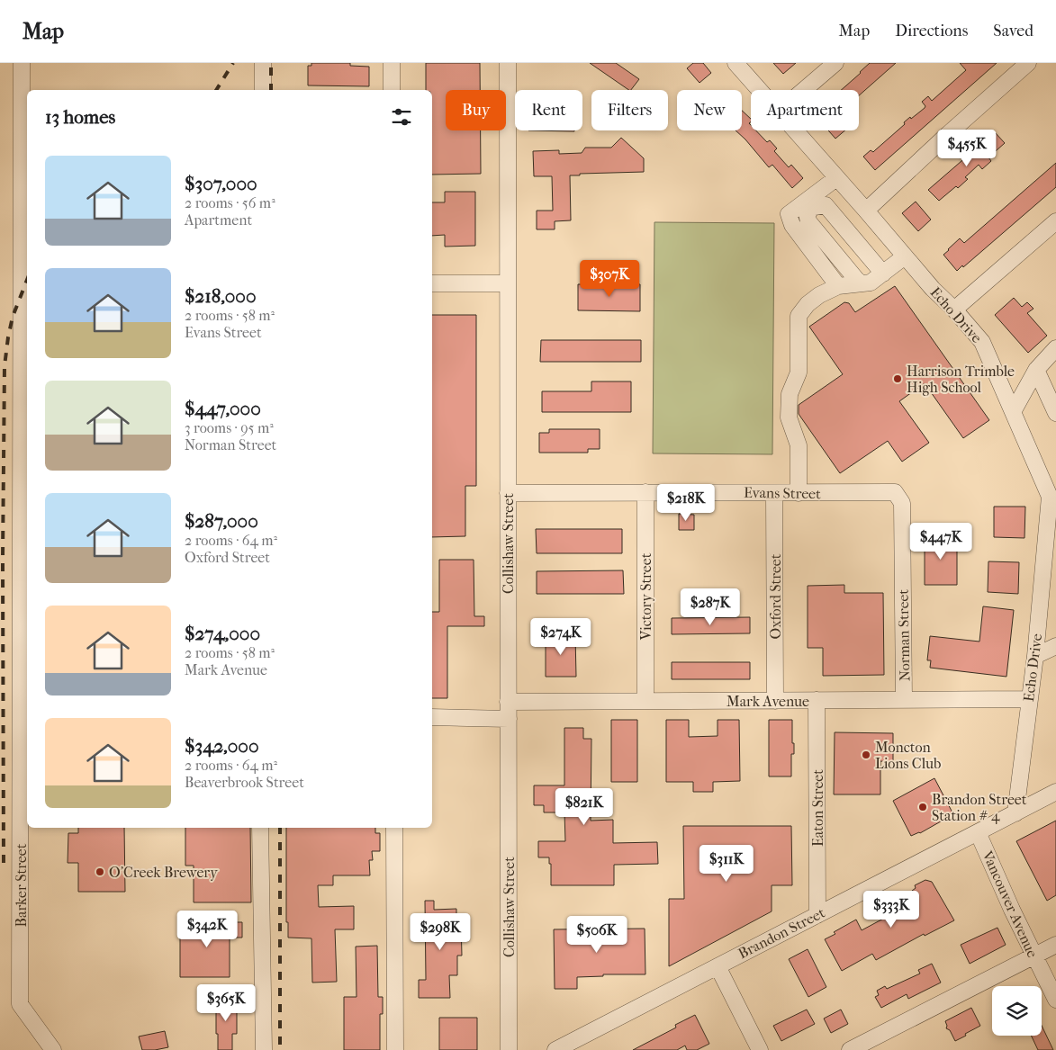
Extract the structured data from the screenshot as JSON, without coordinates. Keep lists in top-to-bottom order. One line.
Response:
{"streets":{"street":["Echo Drive","Evans Street","Collishaw Street","Victory Street","Oxford Street","Norman Street","Mark Avenue","Eaton Street","Barker Street","Vancouver Avenue","Brandon Street"]},"crossings":[["Echo Drive","Mark Avenue"],["Echo Drive","Brandon Street"],["Evans Street","Collishaw Street"],["Evans Street","Victory Street"],["Evans Street","Oxford Street"],["Evans Street","Norman Street"],["Collishaw Street","Mark Avenue"],["Victory Street","Mark Avenue"],["Oxford Street","Mark Avenue"],["Norman Street","Mark Avenue"],["Mark Avenue","Eaton Street"],["Eaton Street","Brandon Street"],["Vancouver Avenue","Brandon Street"]],"places":["Harrison Trimble High School","Moncton Lions Club","Brandon Street Station # 4","O'Creek Brewery"],"page":{"header":"Map","nav":["Map","Directions","Saved"],"chip":["Buy","Rent","Filters","New","Apartment"],"heading":"13 homes","price":["$455K","$307K","$218K","$447K","$287K","$274K","$821K","$311K","$333K","$342K","$298K","$506K","$365K"],"list":[{"name":"$307,000","note":"2 rooms · 56 m² · Apartment"},{"name":"$218,000","note":"2 rooms · 58 m² · Evans Street"},{"name":"$447,000","note":"3 rooms · 95 m² · Norman Street"},{"name":"$287,000","note":"2 rooms · 64 m² · Oxford Street"},{"name":"$274,000","note":"2 rooms · 58 m² · Mark Avenue"},{"name":"$342,000","note":"2 rooms · 64 m² · Beaverbrook Street"}]}}
